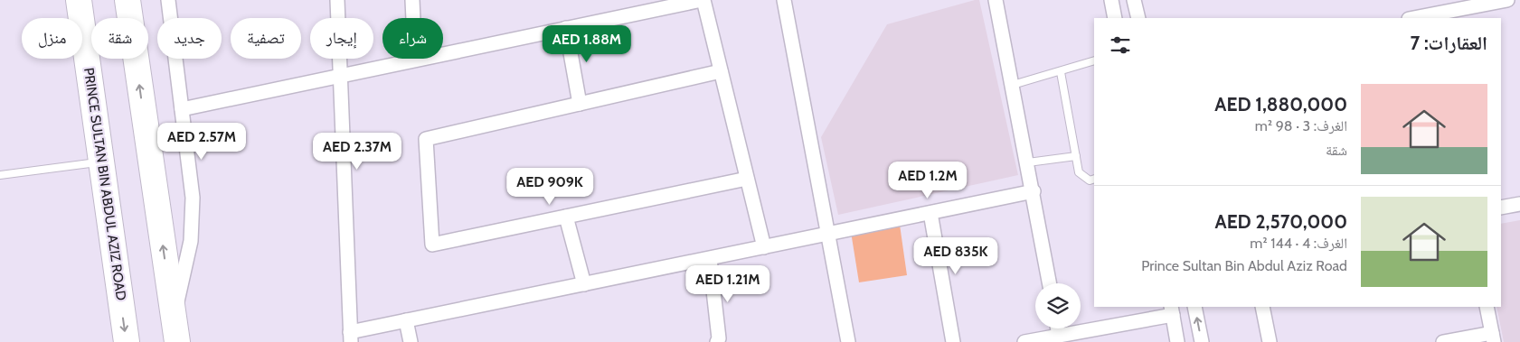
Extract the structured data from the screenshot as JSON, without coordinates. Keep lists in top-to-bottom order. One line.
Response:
{"streets":{"highway":["PRINCE SULTAN BIN ABDUL AZIZ ROAD"]},"page":{"chip":["شراء","إيجار","تصفية","جديد","شقة","منزل"],"heading":"العقارات: 7","price":["AED 1.88M","AED 2.57M","AED 2.37M","AED 1.2M","AED 909K","AED 835K","AED 1.21M"],"list":[{"name":"AED 1,880,000","note":"الغرف: 3 · 98 m² · شقة"},{"name":"AED 2,570,000","note":"الغرف: 4 · 144 m² · Prince Sultan Bin Abdul Aziz Road"}]}}
